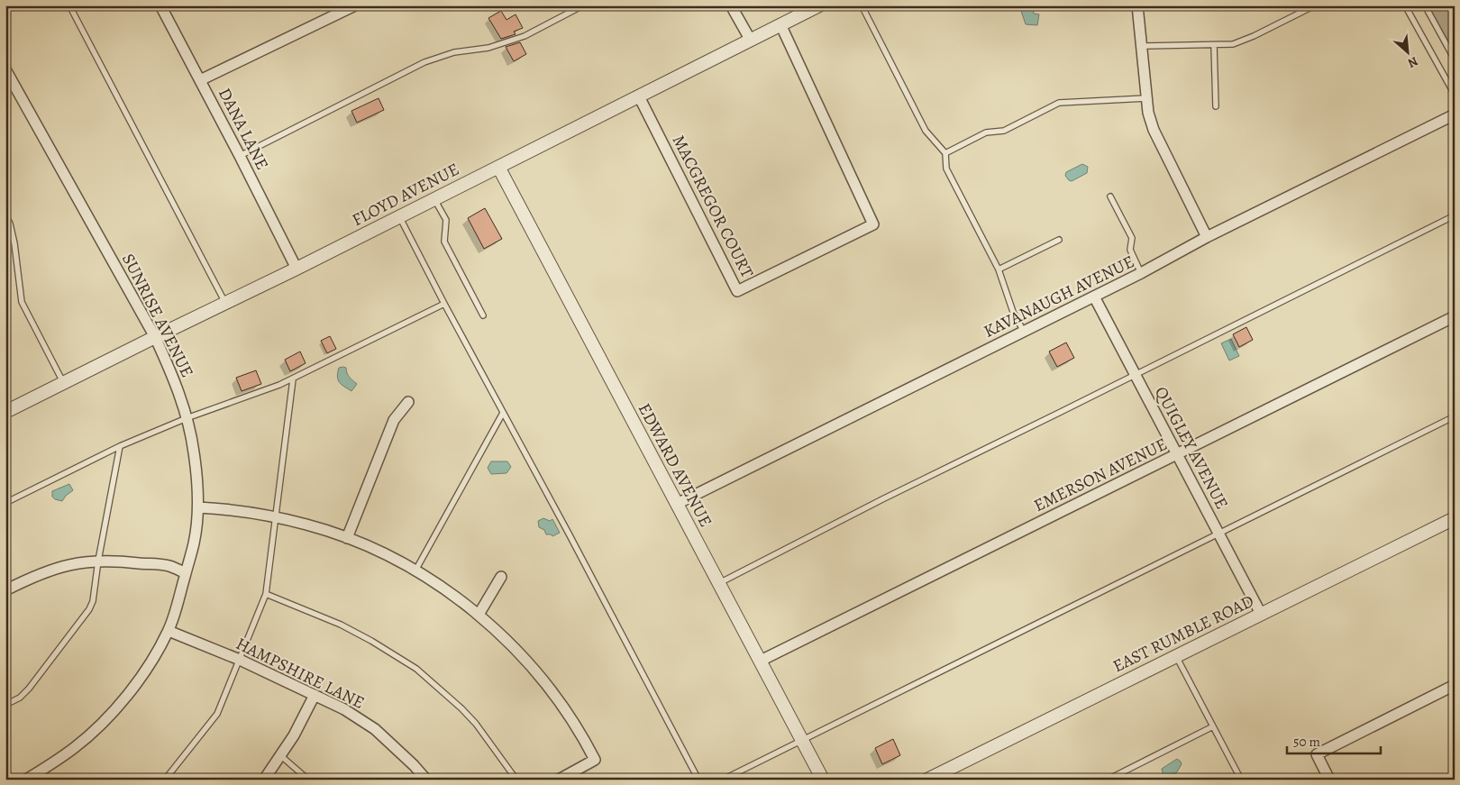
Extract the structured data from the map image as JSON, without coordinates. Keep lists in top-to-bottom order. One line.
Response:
{"streets":{"street":["DANA LANE","FLOYD AVENUE","MACGREGOR COURT","KAVANAUGH AVENUE","SUNRISE AVENUE","QUIGLEY AVENUE","EDWARD AVENUE","EMERSON AVENUE","EAST RUMBLE ROAD","HAMPSHIRE LANE"]},"crossings":[["DANA LANE","FLOYD AVENUE"],["FLOYD AVENUE","MACGREGOR COURT"],["FLOYD AVENUE","SUNRISE AVENUE"],["FLOYD AVENUE","EDWARD AVENUE"],["KAVANAUGH AVENUE","QUIGLEY AVENUE"],["KAVANAUGH AVENUE","EDWARD AVENUE"],["SUNRISE AVENUE","HAMPSHIRE LANE"],["QUIGLEY AVENUE","EMERSON AVENUE"],["QUIGLEY AVENUE","EAST RUMBLE ROAD"],["EDWARD AVENUE","EMERSON AVENUE"]],"scale_bar":"50 m","north":"bottom right"}
